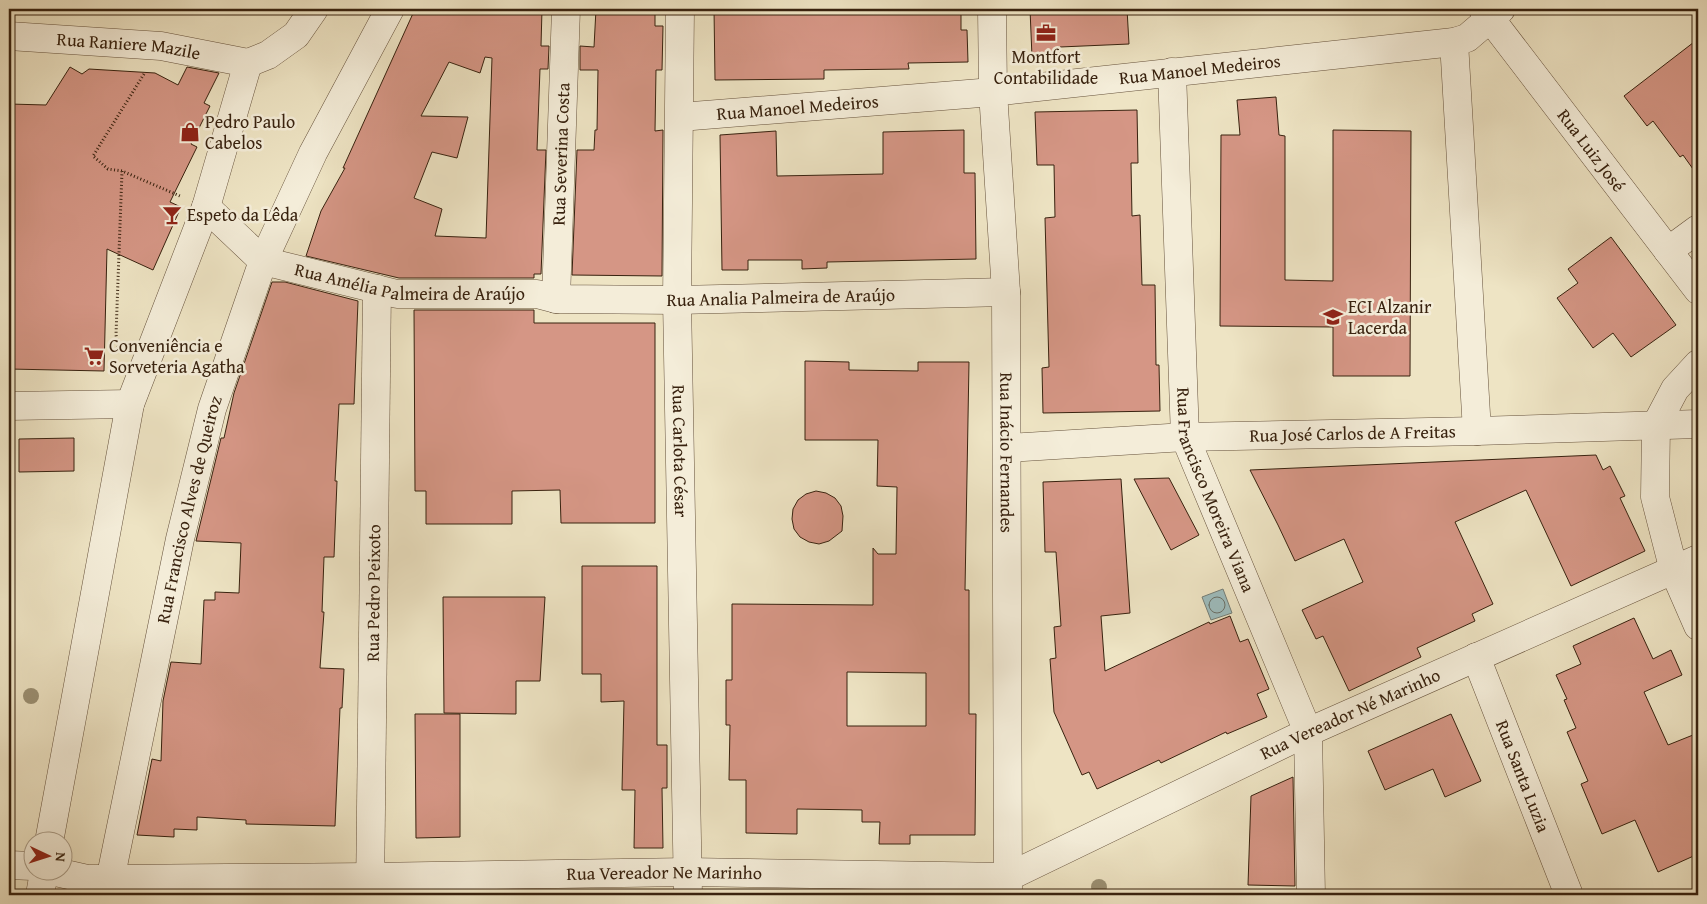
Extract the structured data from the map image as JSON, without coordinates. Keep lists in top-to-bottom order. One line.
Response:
{"streets":{"street":["Rua Raniere Mazile","Rua Manoel Medeiros","Rua Luiz José","Rua Severina Costa","Rua Amélia Palmeira de Araújo","Rua Analia Palmeira de Araújo","Rua José Carlos de A Freitas","Rua Carlota César","Rua Inácio Fernandes","Rua Francisco Moreira Viana","Rua Francisco Alves de Queiroz","Rua Pedro Peixoto","Rua Vereador Né Marinho","Rua Santa Luzia","Rua Vereador Ne Marinho"]},"crossings":[["Rua Manoel Medeiros","Rua Luiz José"],["Rua Manoel Medeiros","Rua Carlota César"],["Rua Manoel Medeiros","Rua Inácio Fernandes"],["Rua Manoel Medeiros","Rua Francisco Moreira Viana"],["Rua Severina Costa","Rua Amélia Palmeira de Araújo"],["Rua Severina Costa","Rua Analia Palmeira de Araújo"],["Rua Amélia Palmeira de Araújo","Rua Analia Palmeira de Araújo"],["Rua Amélia Palmeira de Araújo","Rua Francisco Alves de Queiroz"],["Rua Amélia Palmeira de Araújo","Rua Pedro Peixoto"],["Rua Analia Palmeira de Araújo","Rua Carlota César"],["Rua Analia Palmeira de Araújo","Rua Inácio Fernandes"],["Rua José Carlos de A Freitas","Rua Inácio Fernandes"],["Rua José Carlos de A Freitas","Rua Francisco Moreira Viana"],["Rua Carlota César","Rua Vereador Ne Marinho"],["Rua Inácio Fernandes","Rua Vereador Né Marinho"],["Rua Inácio Fernandes","Rua Vereador Ne Marinho"],["Rua Francisco Moreira Viana","Rua Vereador Né Marinho"],["Rua Francisco Alves de Queiroz","Rua Vereador Ne Marinho"],["Rua Pedro Peixoto","Rua Vereador Ne Marinho"],["Rua Vereador Né Marinho","Rua Santa Luzia"],["Rua Vereador Né Marinho","Rua Vereador Ne Marinho"]],"places":{"office":["Montfort Contabilidade"],"shop":["Pedro Paulo Cabelos"],"bar":["Espeto da Lêda"],"school or university":["ECI Alzanir Lacerda"],"supermarket":["Conveniência e Sorveteria Agatha"]},"north":"right"}
